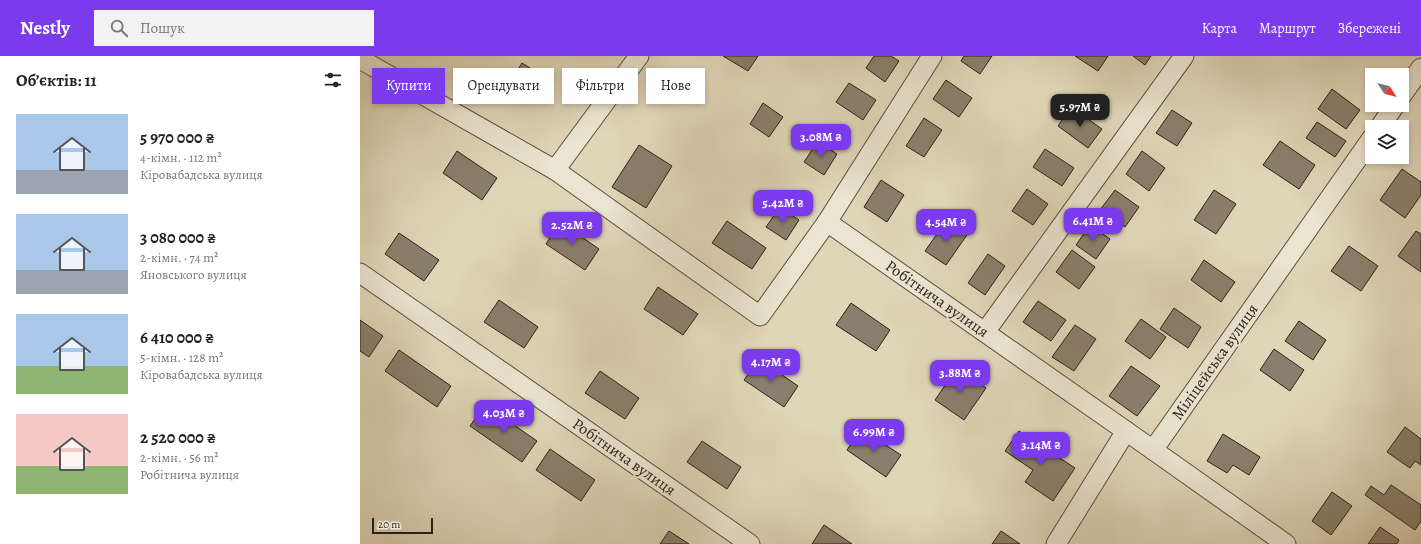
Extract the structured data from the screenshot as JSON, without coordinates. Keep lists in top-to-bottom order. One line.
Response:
{"streets":{"street":["Робітнича вулиця","Міліцейська вулиця"]},"scale_bar":"20 m","north":"bottom right","page":{"header":"Nestly","search":"Пошук","nav":["Карта","Маршрут","Збережені"],"heading":"Об’єктів: 11","chip":["Купити","Орендувати","Фільтри","Нове"],"price":["5.97M ₴","3.08M ₴","5.42M ₴","6.41M ₴","4.54M ₴","2.52M ₴","4.17M ₴","3.88M ₴","4.03M ₴","6.99M ₴","3.14M ₴"],"list":[{"name":"5 970 000 ₴","note":"4-кімн. · 112 m² · Кіровабадська вулиця"},{"name":"3 080 000 ₴","note":"2-кімн. · 74 m² · Яновського вулиця"},{"name":"6 410 000 ₴","note":"5-кімн. · 128 m² · Кіровабадська вулиця"},{"name":"2 520 000 ₴","note":"2-кімн. · 56 m² · Робітнича вулиця"}],"scale":"20 m"}}
